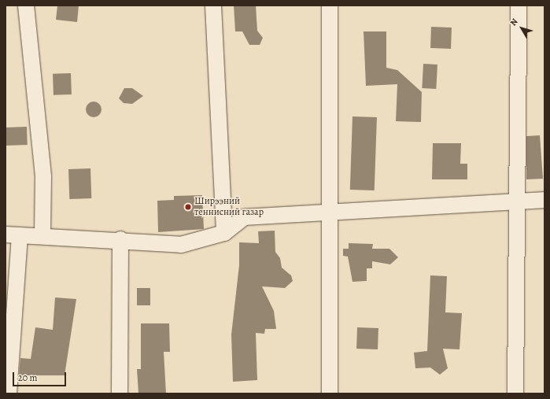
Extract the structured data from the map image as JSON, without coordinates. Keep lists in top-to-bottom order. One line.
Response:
{"places":["Ширээний теннисний газар"],"scale_bar":"20 m","north":"top left"}
